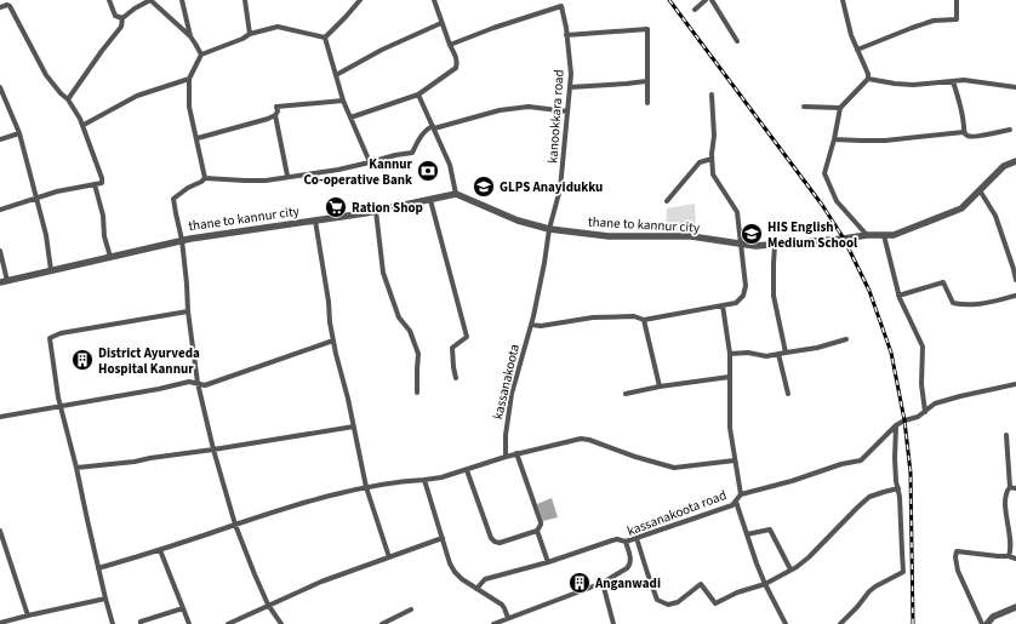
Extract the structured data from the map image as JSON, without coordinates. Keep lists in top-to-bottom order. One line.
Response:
{"streets":{"street":["kanookkara road","thane to kannur city","kassanakoota","kassanakoota road"]},"crossings":[["kanookkara road","thane to kannur city"],["kanookkara road","kassanakoota"],["thane to kannur city","kassanakoota"]],"places":{"bank":["Kannur Co-operative Bank"],"school or university":["GLPS Anayidukku","HIS English Medium School"],"supermarket":["Ration Shop"],"building":["District Ayurveda Hospital Kannur","Anganwadi"]}}
